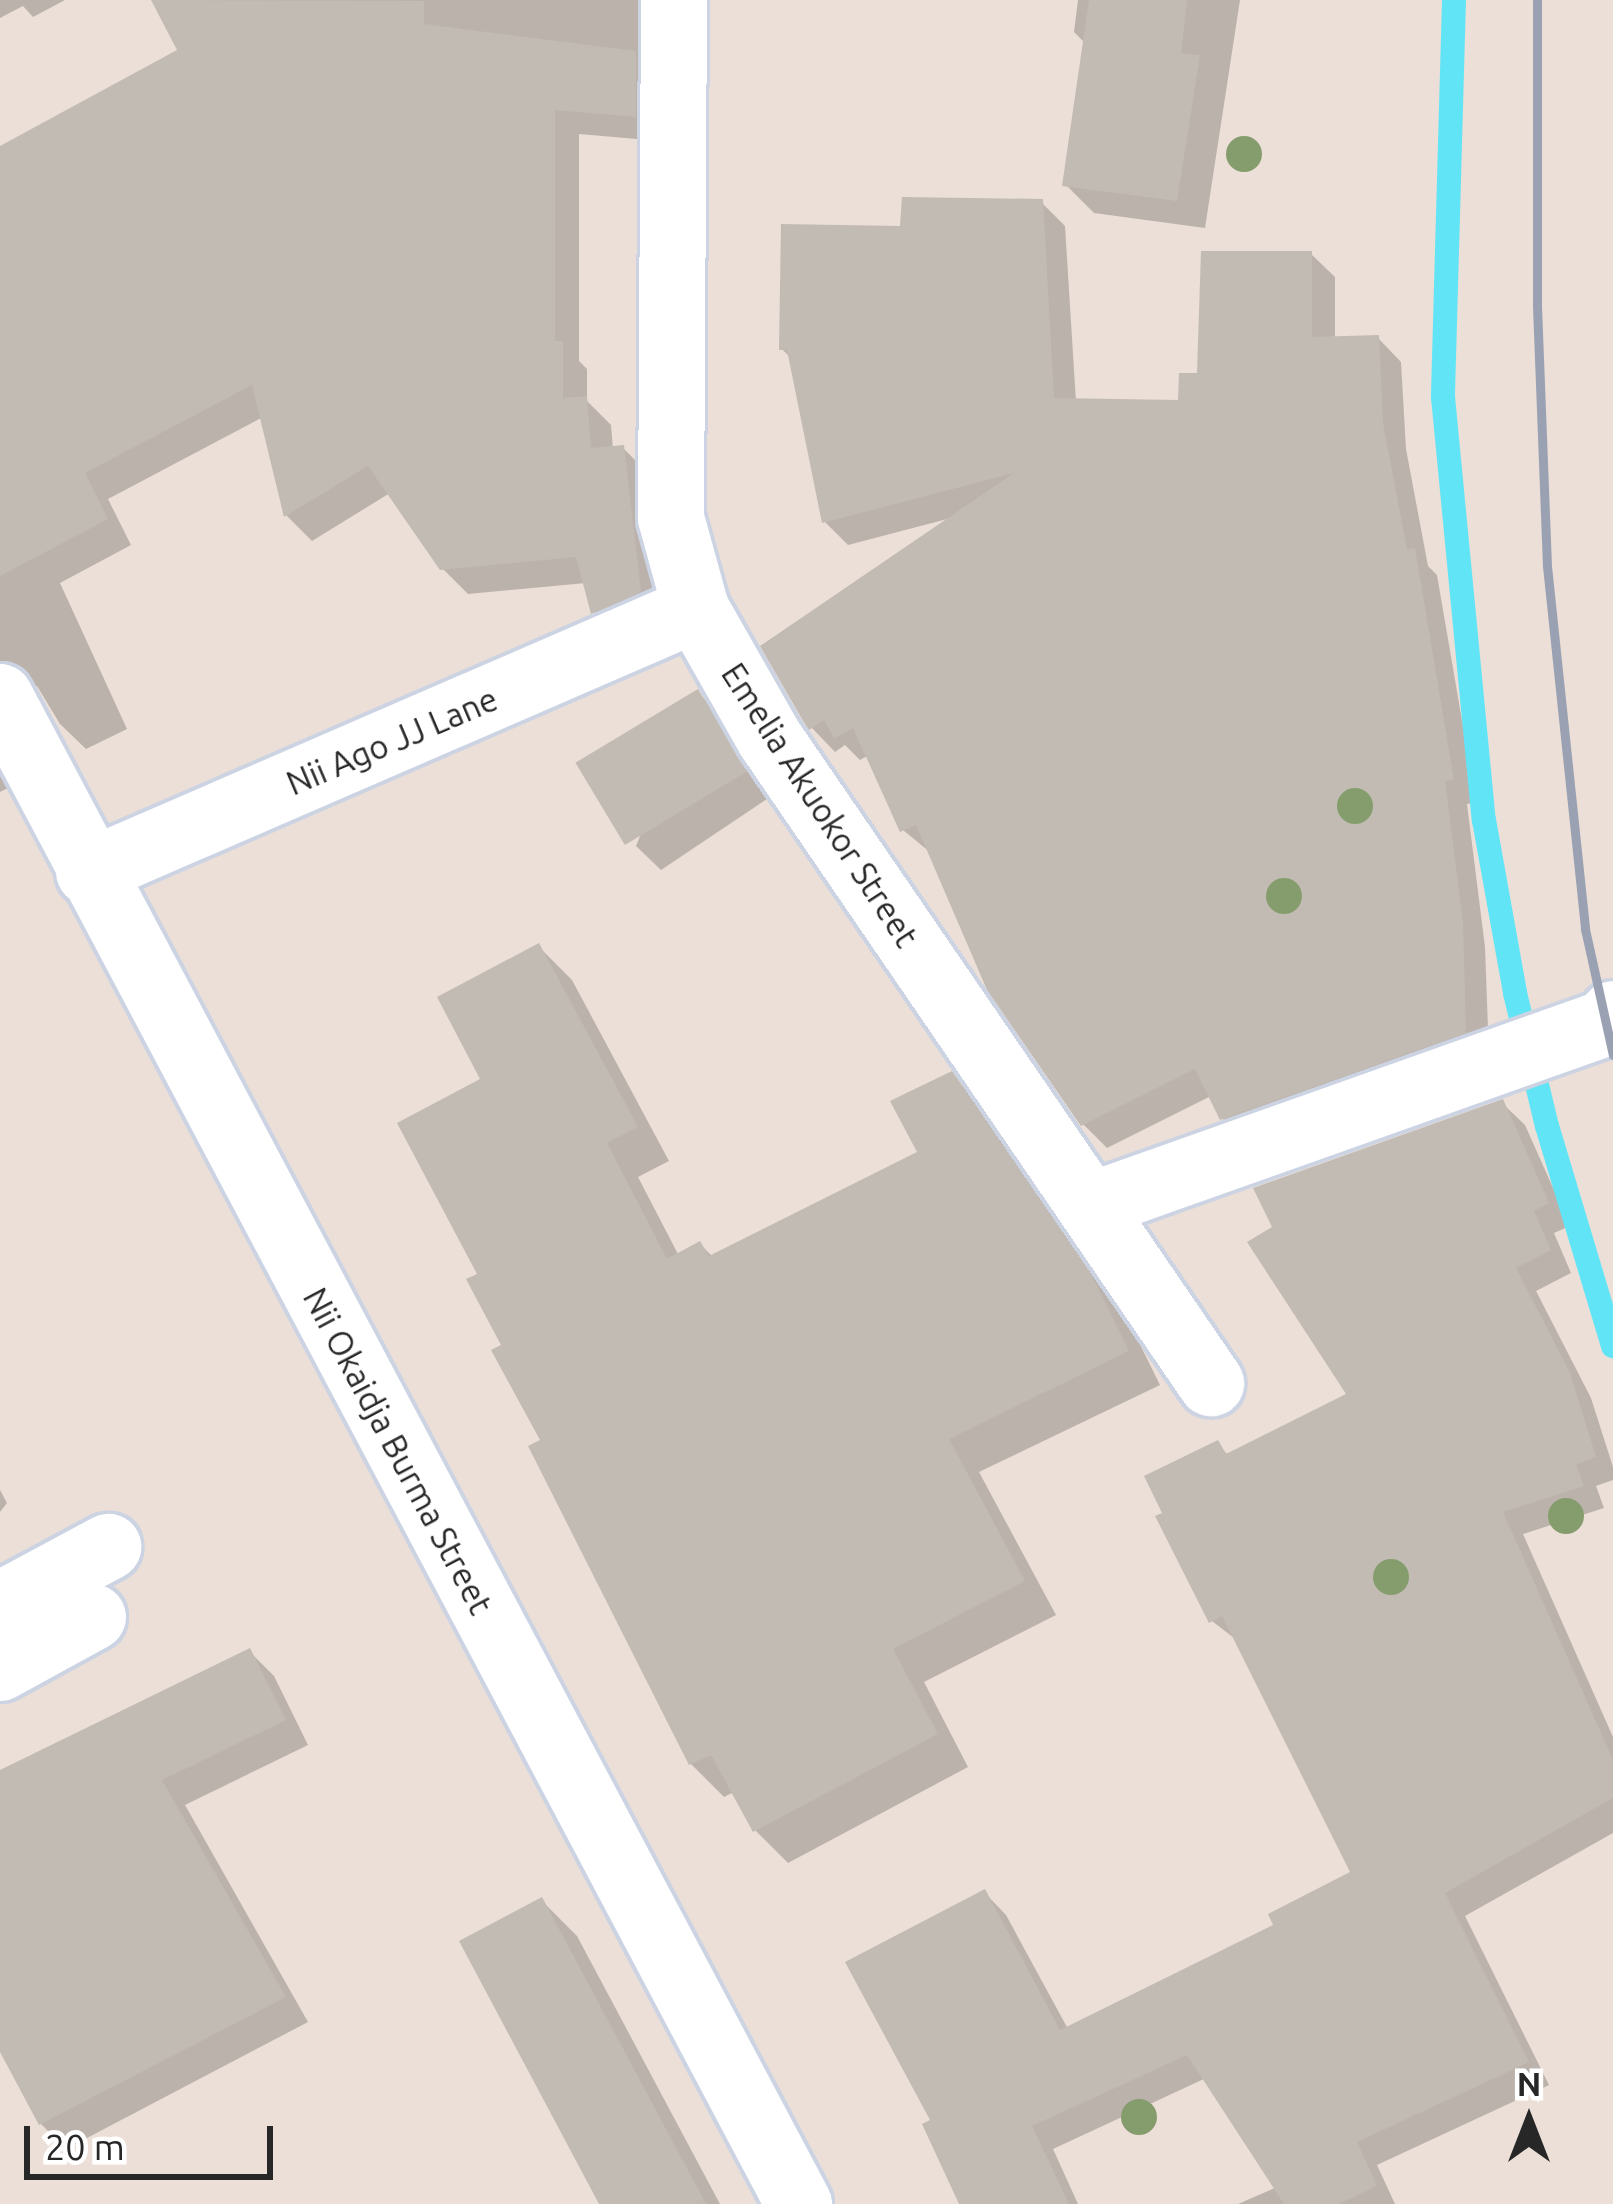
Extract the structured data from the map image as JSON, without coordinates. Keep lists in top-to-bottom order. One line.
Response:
{"streets":{"street":["Nii Ago JJ Lane","Emelia Akuokor Street","Nii Okaidja Burma Street"]},"crossings":[["Nii Ago JJ Lane","Emelia Akuokor Street"],["Nii Ago JJ Lane","Nii Okaidja Burma Street"]],"scale_bar":"20 m","north":"top"}
